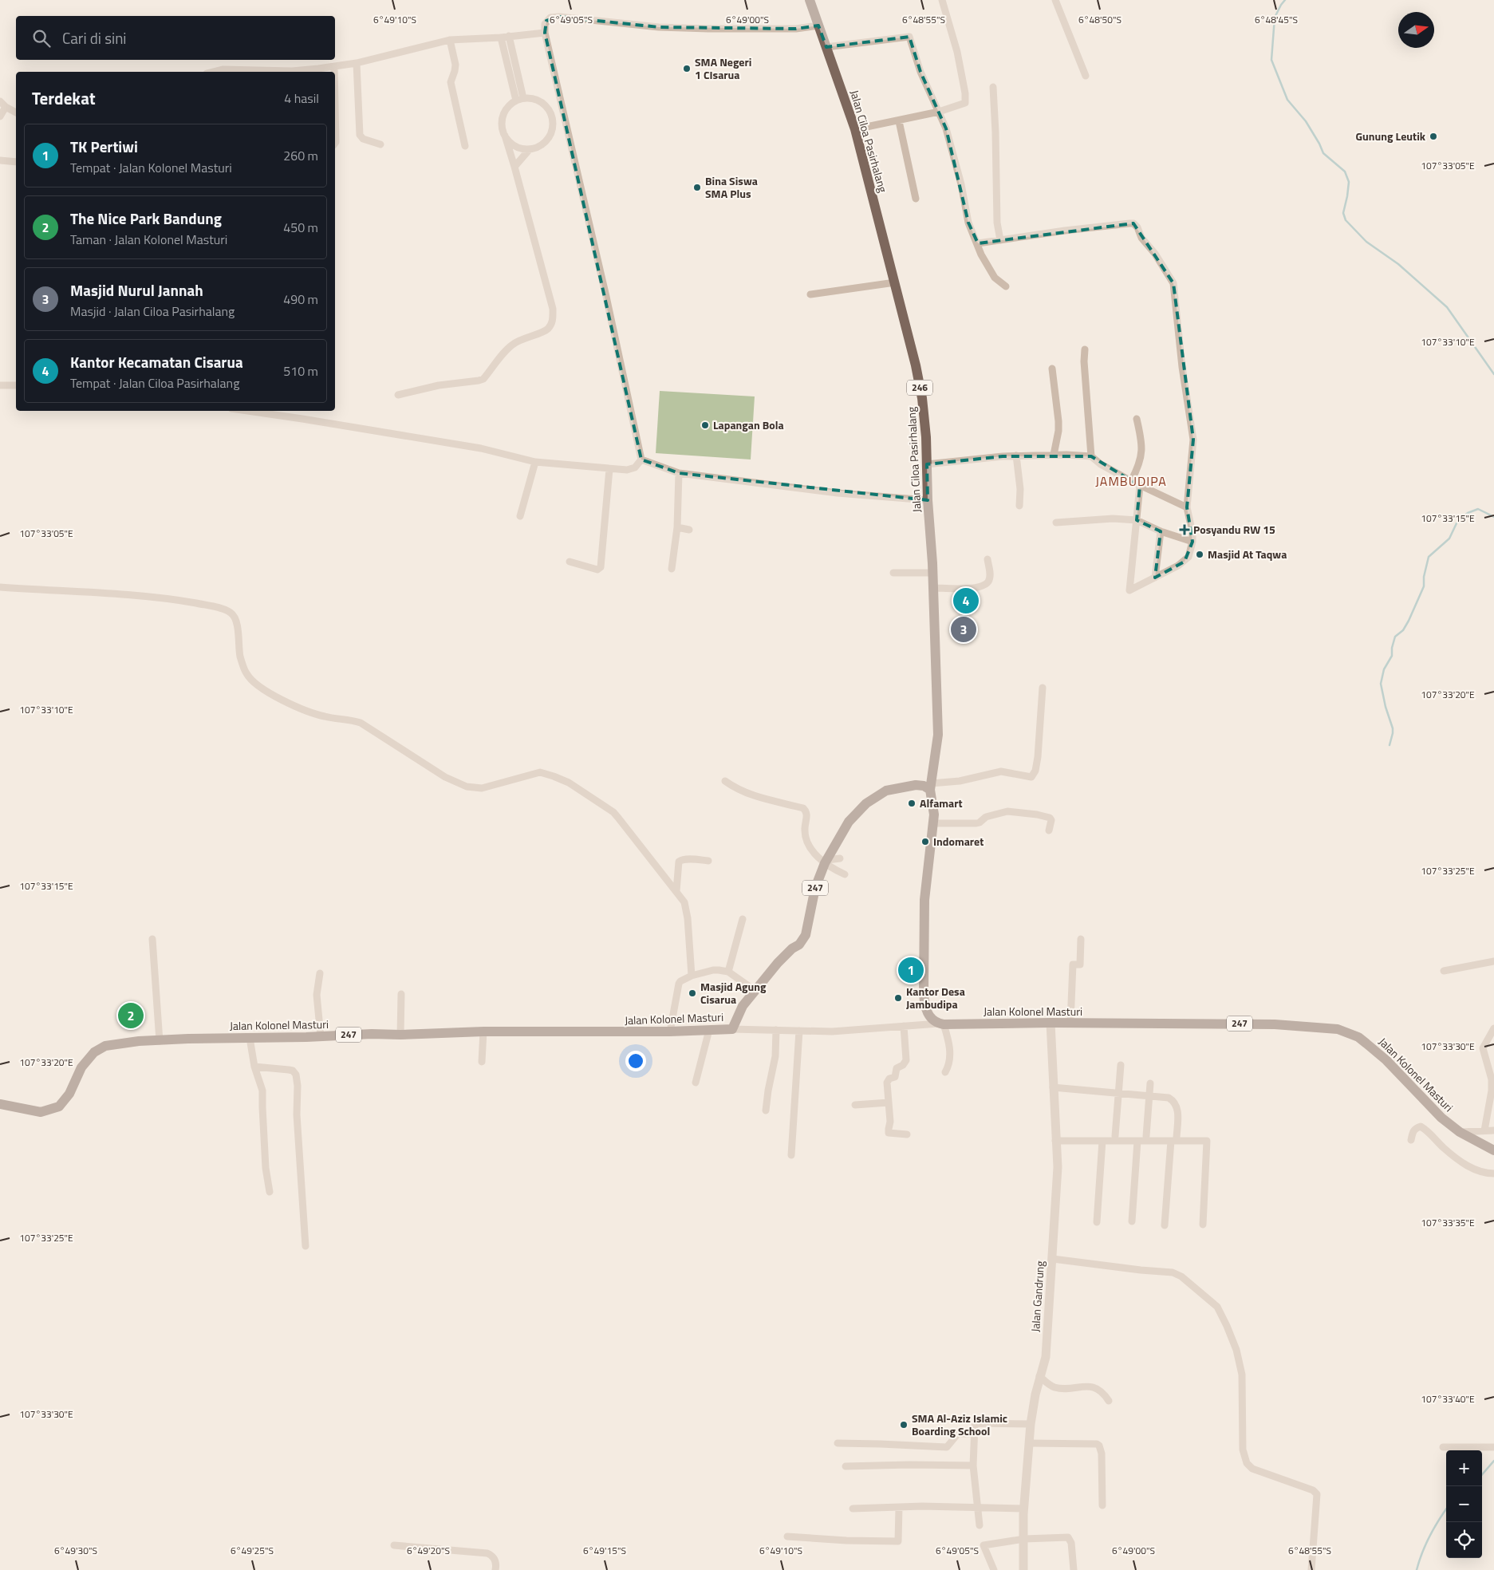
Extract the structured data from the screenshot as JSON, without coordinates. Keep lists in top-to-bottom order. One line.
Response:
{"streets":{"main road":["Jalan Ciloa Pasirhalang","246","247","Jalan Kolonel Masturi"],"street":["Jalan Gandrung"]},"crossings":[["Jalan Ciloa Pasirhalang","Jalan Kolonel Masturi"],["Jalan Kolonel Masturi","Jalan Gandrung"]],"districts":["JAMBUDIPA"],"places":{"other":["SMA Negeri 1 CIsarua","Gunung Leutik","Bina Siswa SMA Plus","Lapangan Bola","Masjid At Taqwa","Alfamart","Indomaret","Masjid Agung Cisarua","Kantor Desa Jambudipa","SMA Al-Aziz Islamic Boarding School"],"health":["Posyandu RW 15"]},"north":"right","page":{"search":"Cari di sini","heading":["Terdekat","4 hasil"],"list":[{"mark":"1","name":"TK Pertiwi","note":"Tempat · Jalan Kolonel Masturi","value":"260 m"},{"mark":"2","name":"The Nice Park Bandung","note":"Taman · Jalan Kolonel Masturi","value":"450 m"},{"mark":"3","name":"Masjid Nurul Jannah","note":"Masjid · Jalan Ciloa Pasirhalang","value":"490 m"},{"mark":"4","name":"Kantor Kecamatan Cisarua","note":"Tempat · Jalan Ciloa Pasirhalang","value":"510 m"}],"pins":["4","3","1","2"],"map_buttons":["+","−"]},"coordinates":["6°49'10\"S","6°49'05\"S","6°49'00\"S","6°48'55\"S","6°48'50\"S","6°48'45\"S","107°33'05\"E","107°33'10\"E","107°33'15\"E","107°33'20\"E","107°33'25\"E","107°33'30\"E","107°33'35\"E","107°33'40\"E","6°49'30\"S","6°49'25\"S","6°49'20\"S","6°49'15\"S"]}
